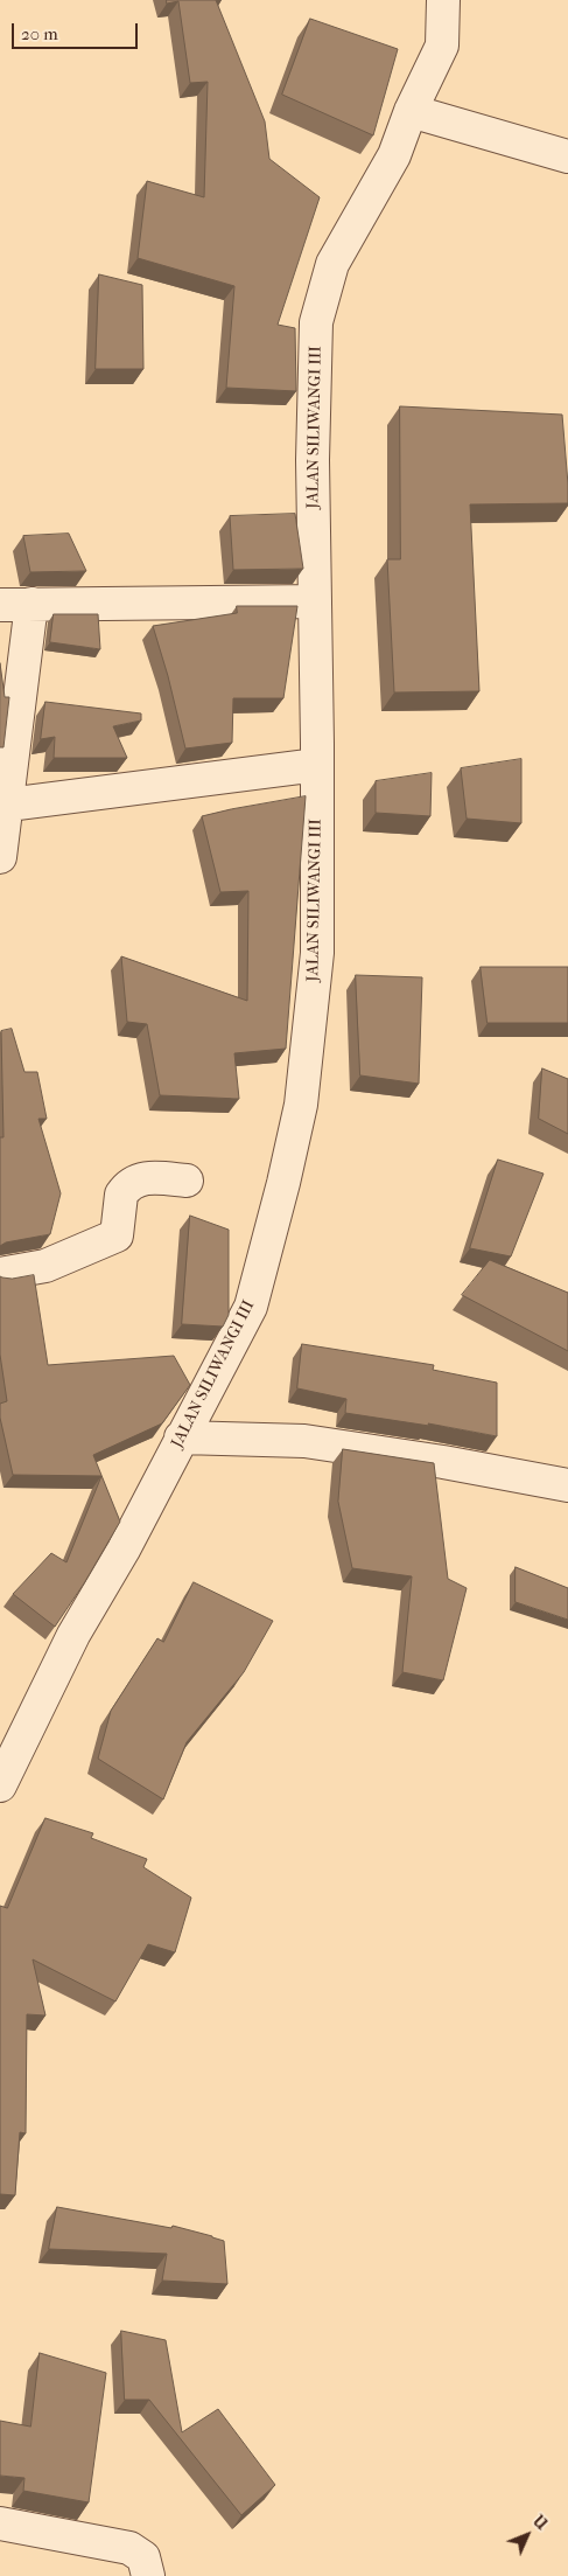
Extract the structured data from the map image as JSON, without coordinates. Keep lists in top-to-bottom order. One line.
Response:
{"streets":{"street":["JALAN SILIWANGI III"]},"scale_bar":"20 m","north":"top right"}
